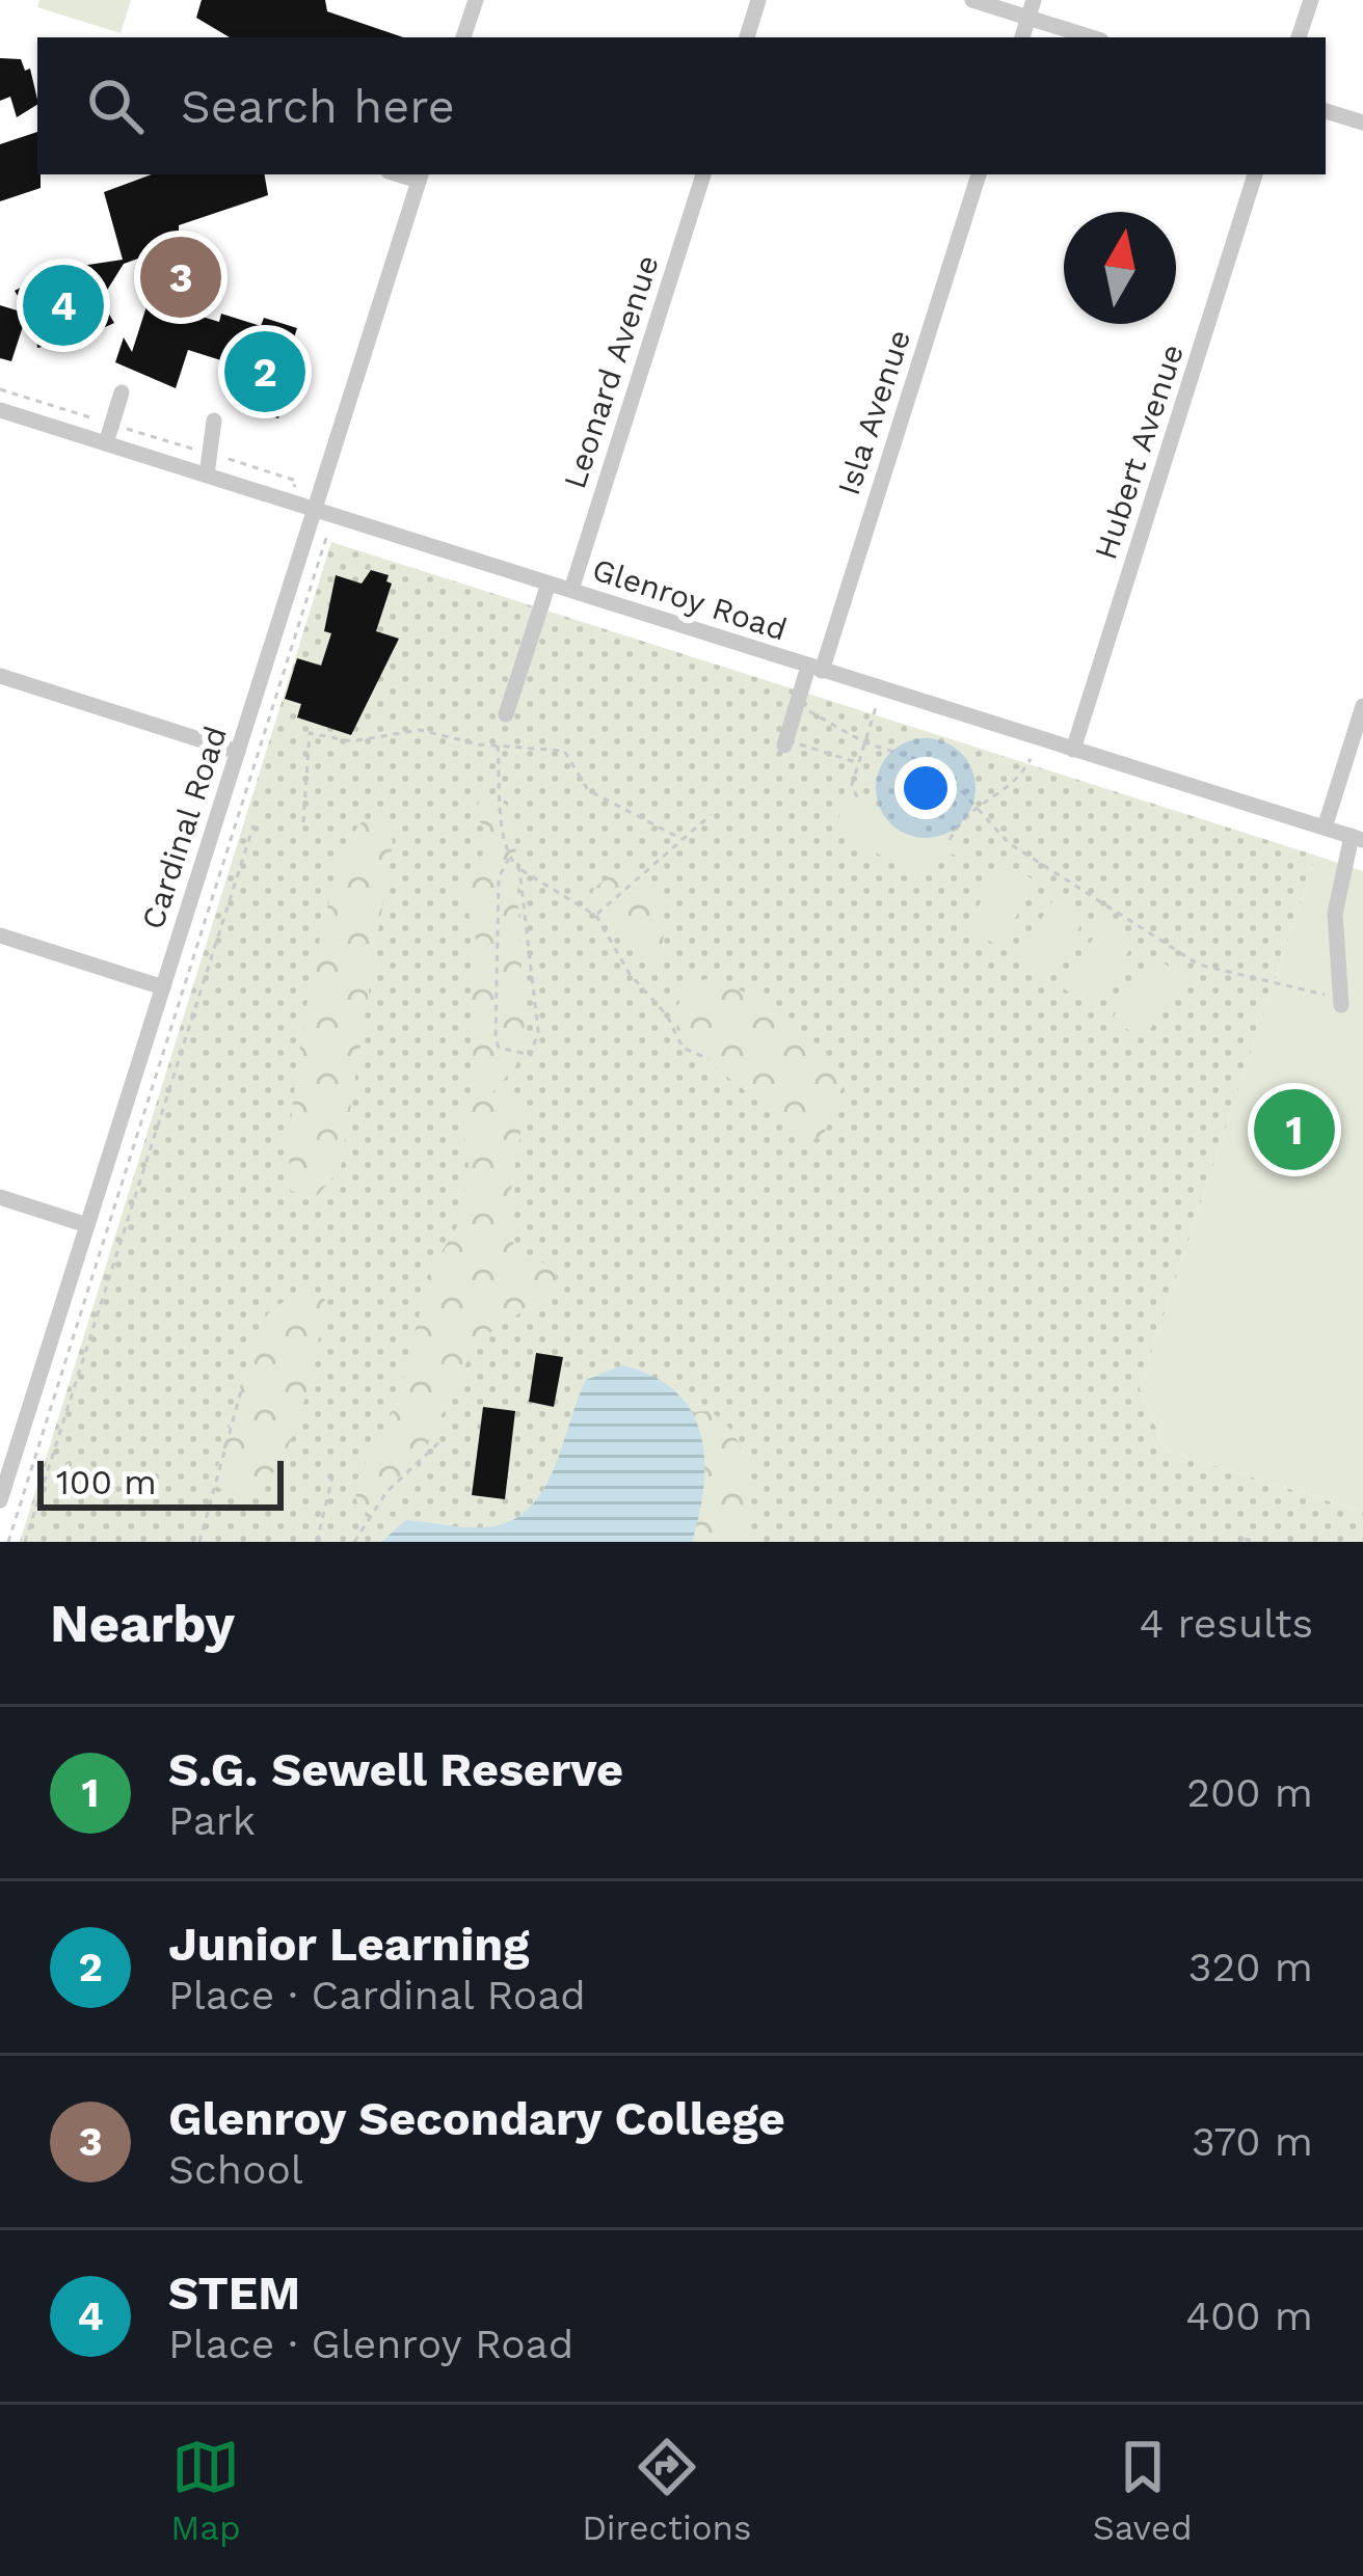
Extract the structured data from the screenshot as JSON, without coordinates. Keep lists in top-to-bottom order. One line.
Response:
{"streets":{"street":["Leonard Avenue","Isla Avenue","Hubert Avenue","Glenroy Road","Cardinal Road"]},"crossings":[["Leonard Avenue","Glenroy Road"],["Isla Avenue","Glenroy Road"],["Hubert Avenue","Glenroy Road"],["Glenroy Road","Cardinal Road"]],"scale_bar":"100 m","north":"top","page":{"search":"Search here","pins":["3","4","2","1"],"scale":"100 m","heading":["Nearby","4 results"],"list":[{"mark":"1","name":"S.G. Sewell Reserve","note":"Park","value":"200 m"},{"mark":"2","name":"Junior Learning","note":"Place · Cardinal Road","value":"320 m"},{"mark":"3","name":"Glenroy Secondary College","note":"School","value":"370 m"},{"mark":"4","name":"STEM","note":"Place · Glenroy Road","value":"400 m"}],"nav":["Map","Directions","Saved"]}}
